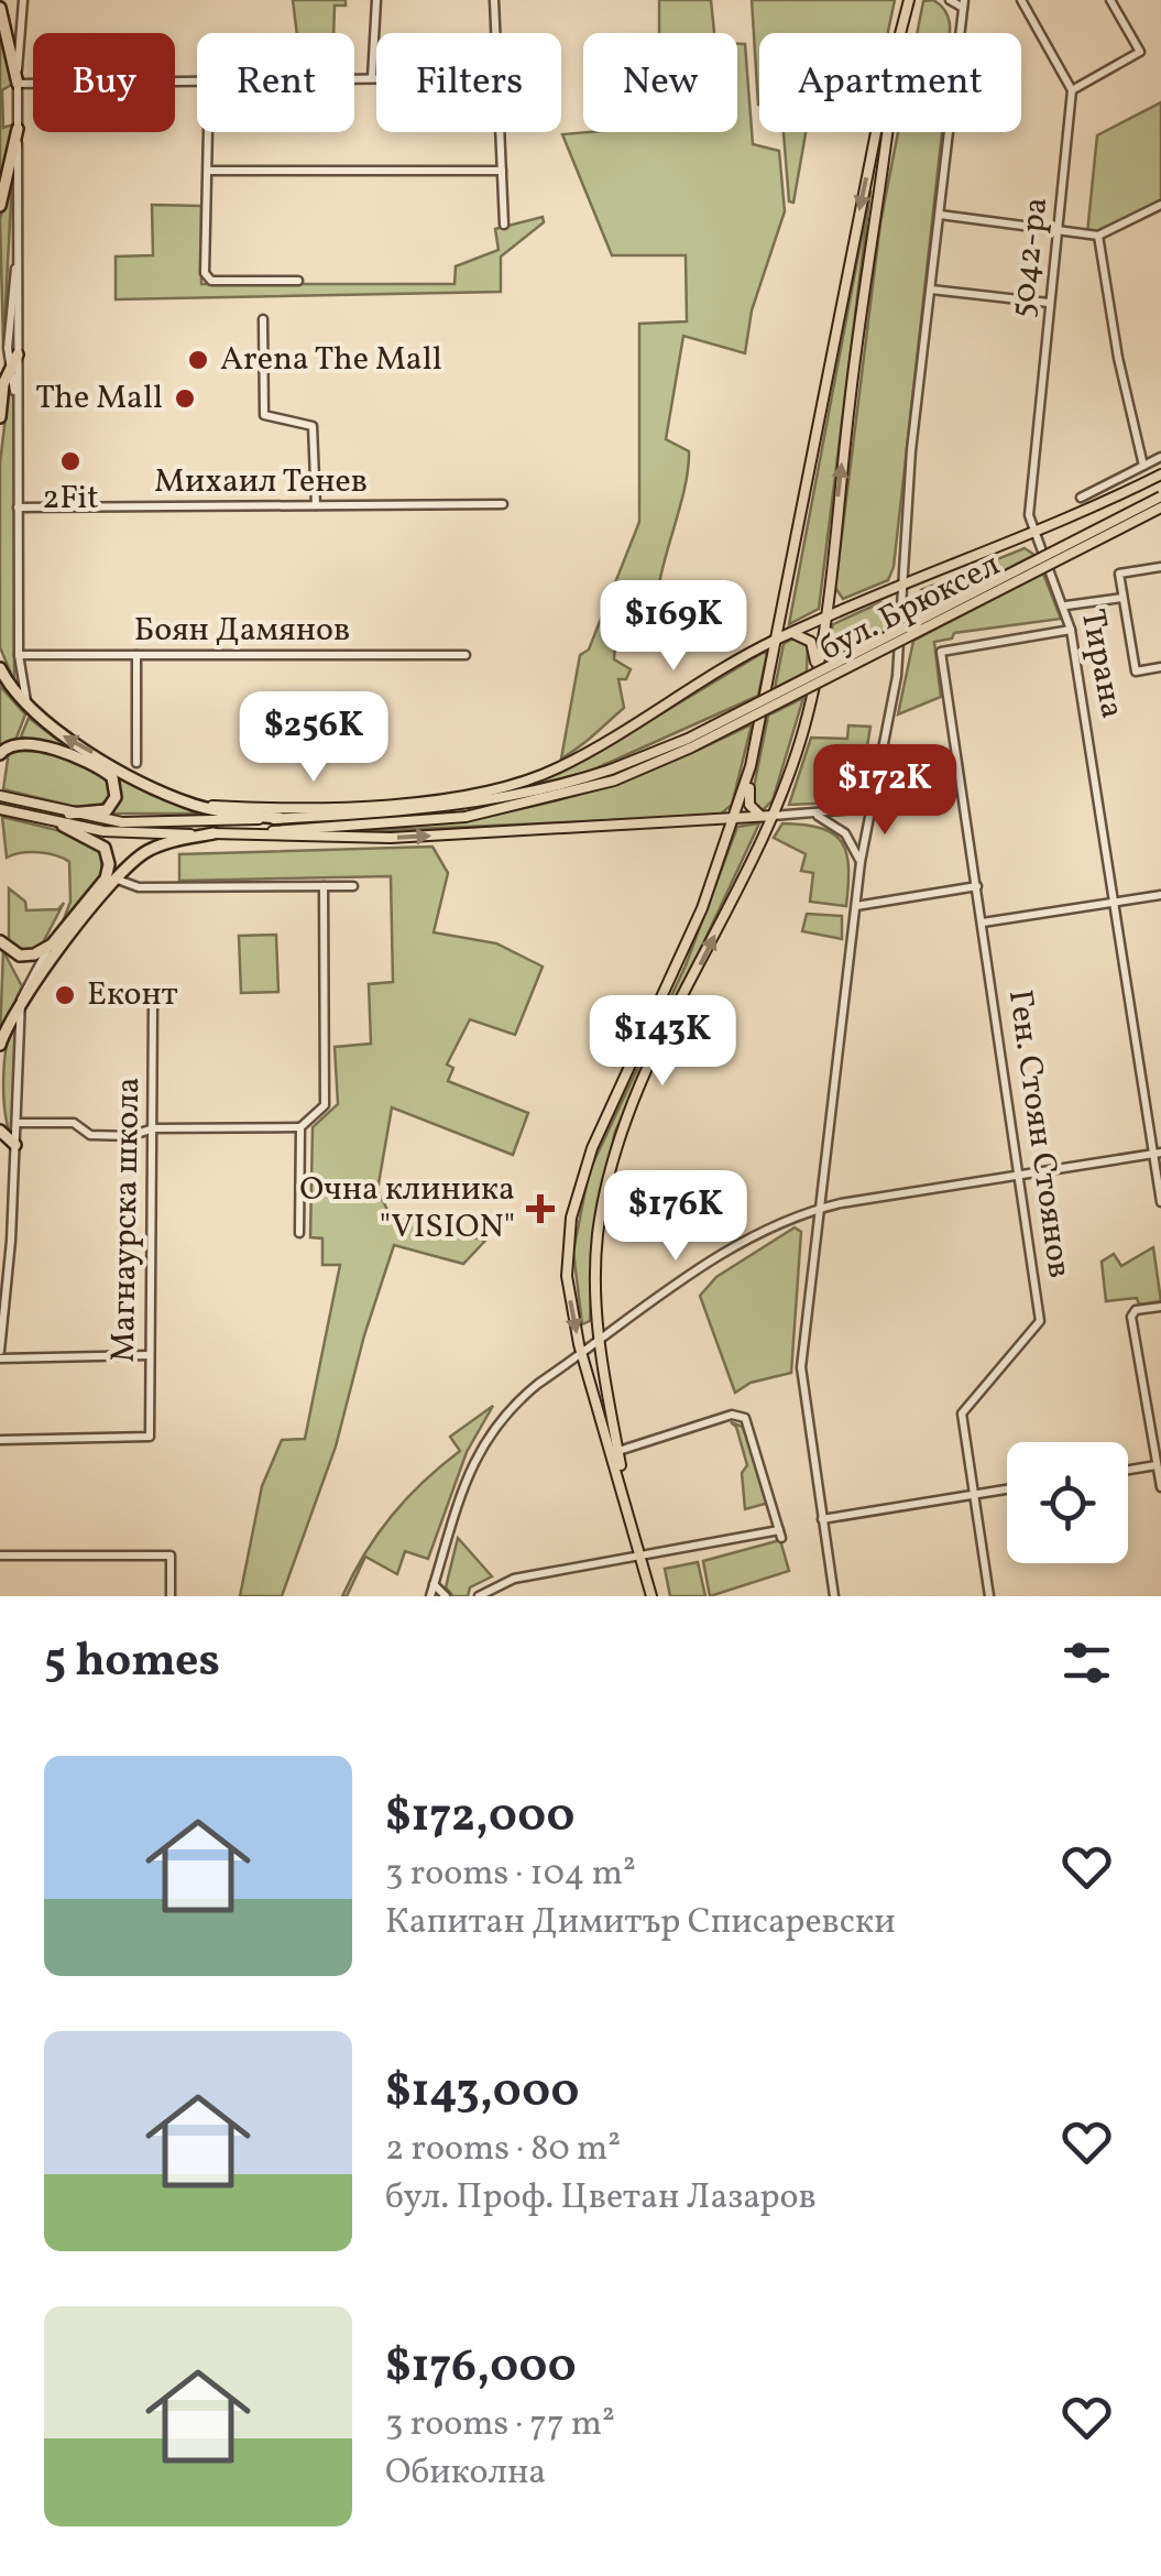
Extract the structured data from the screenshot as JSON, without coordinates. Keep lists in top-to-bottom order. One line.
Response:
{"streets":{"main road":["бул. Брюксел"],"street":["5042-ра","Михаил Тенев","Боян Дамянов","Тирана","Ген. Стоян Стоянов","Магнаурска школа"]},"crossings":[["5042-ра","Тирана"],["Тирана","Ген. Стоян Стоянов"]],"places":{"other":["Arena The Mall","The Mall","2Fit","Еконт"],"health":["Очна клиника \"VISION\""]},"page":{"chip":["Buy","Rent","Filters","New","Apartment"],"price":["$169K","$256K","$172K","$143K","$176K"],"heading":"5 homes","list":[{"name":"$172,000","note":"3 rooms · 104 m² · Капитан Димитър Списаревски"},{"name":"$143,000","note":"2 rooms · 80 m² · бул. Проф. Цветан Лазаров"},{"name":"$176,000","note":"3 rooms · 77 m² · Обиколна"}]}}
